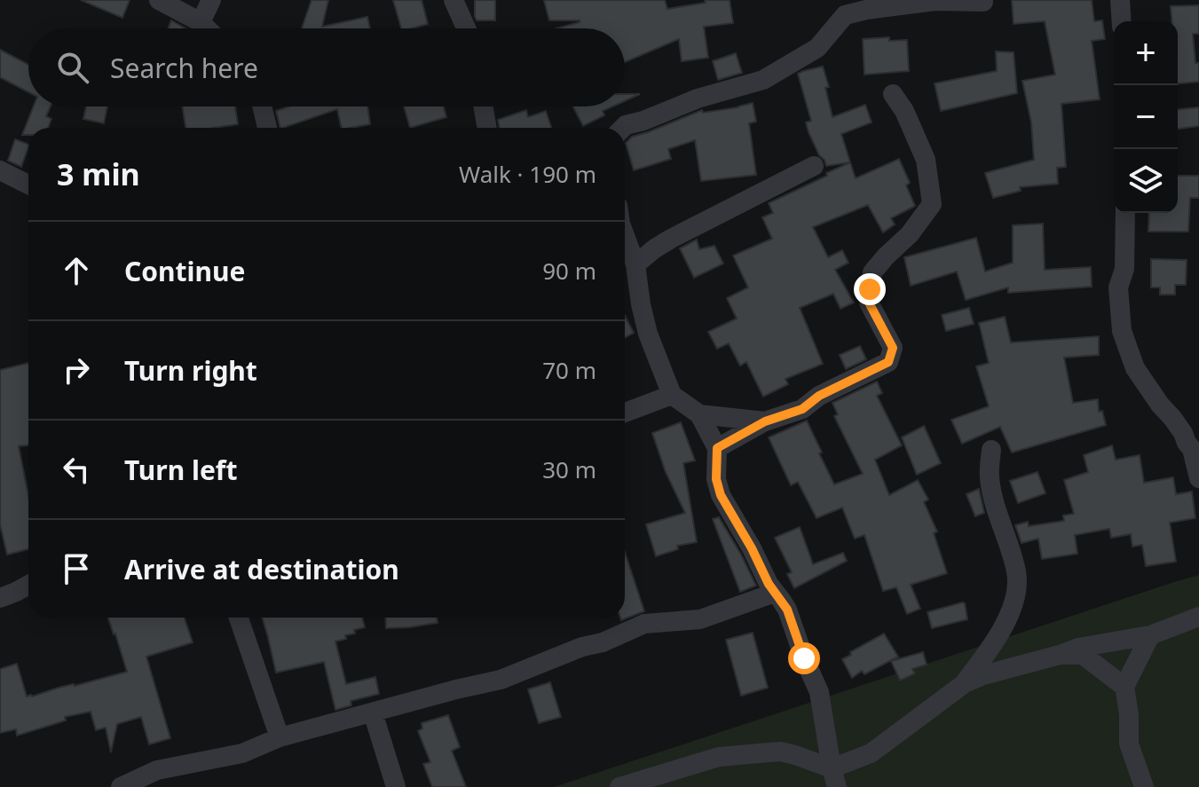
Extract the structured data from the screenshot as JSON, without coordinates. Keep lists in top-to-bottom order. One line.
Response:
{"page":{"map_buttons":["+","−"],"search":"Search here","heading":["3 min","Walk · 190 m"],"list":[["Continue","90 m"],["Turn right","70 m"],["Turn left","30 m"],"Arrive at destination"]}}
